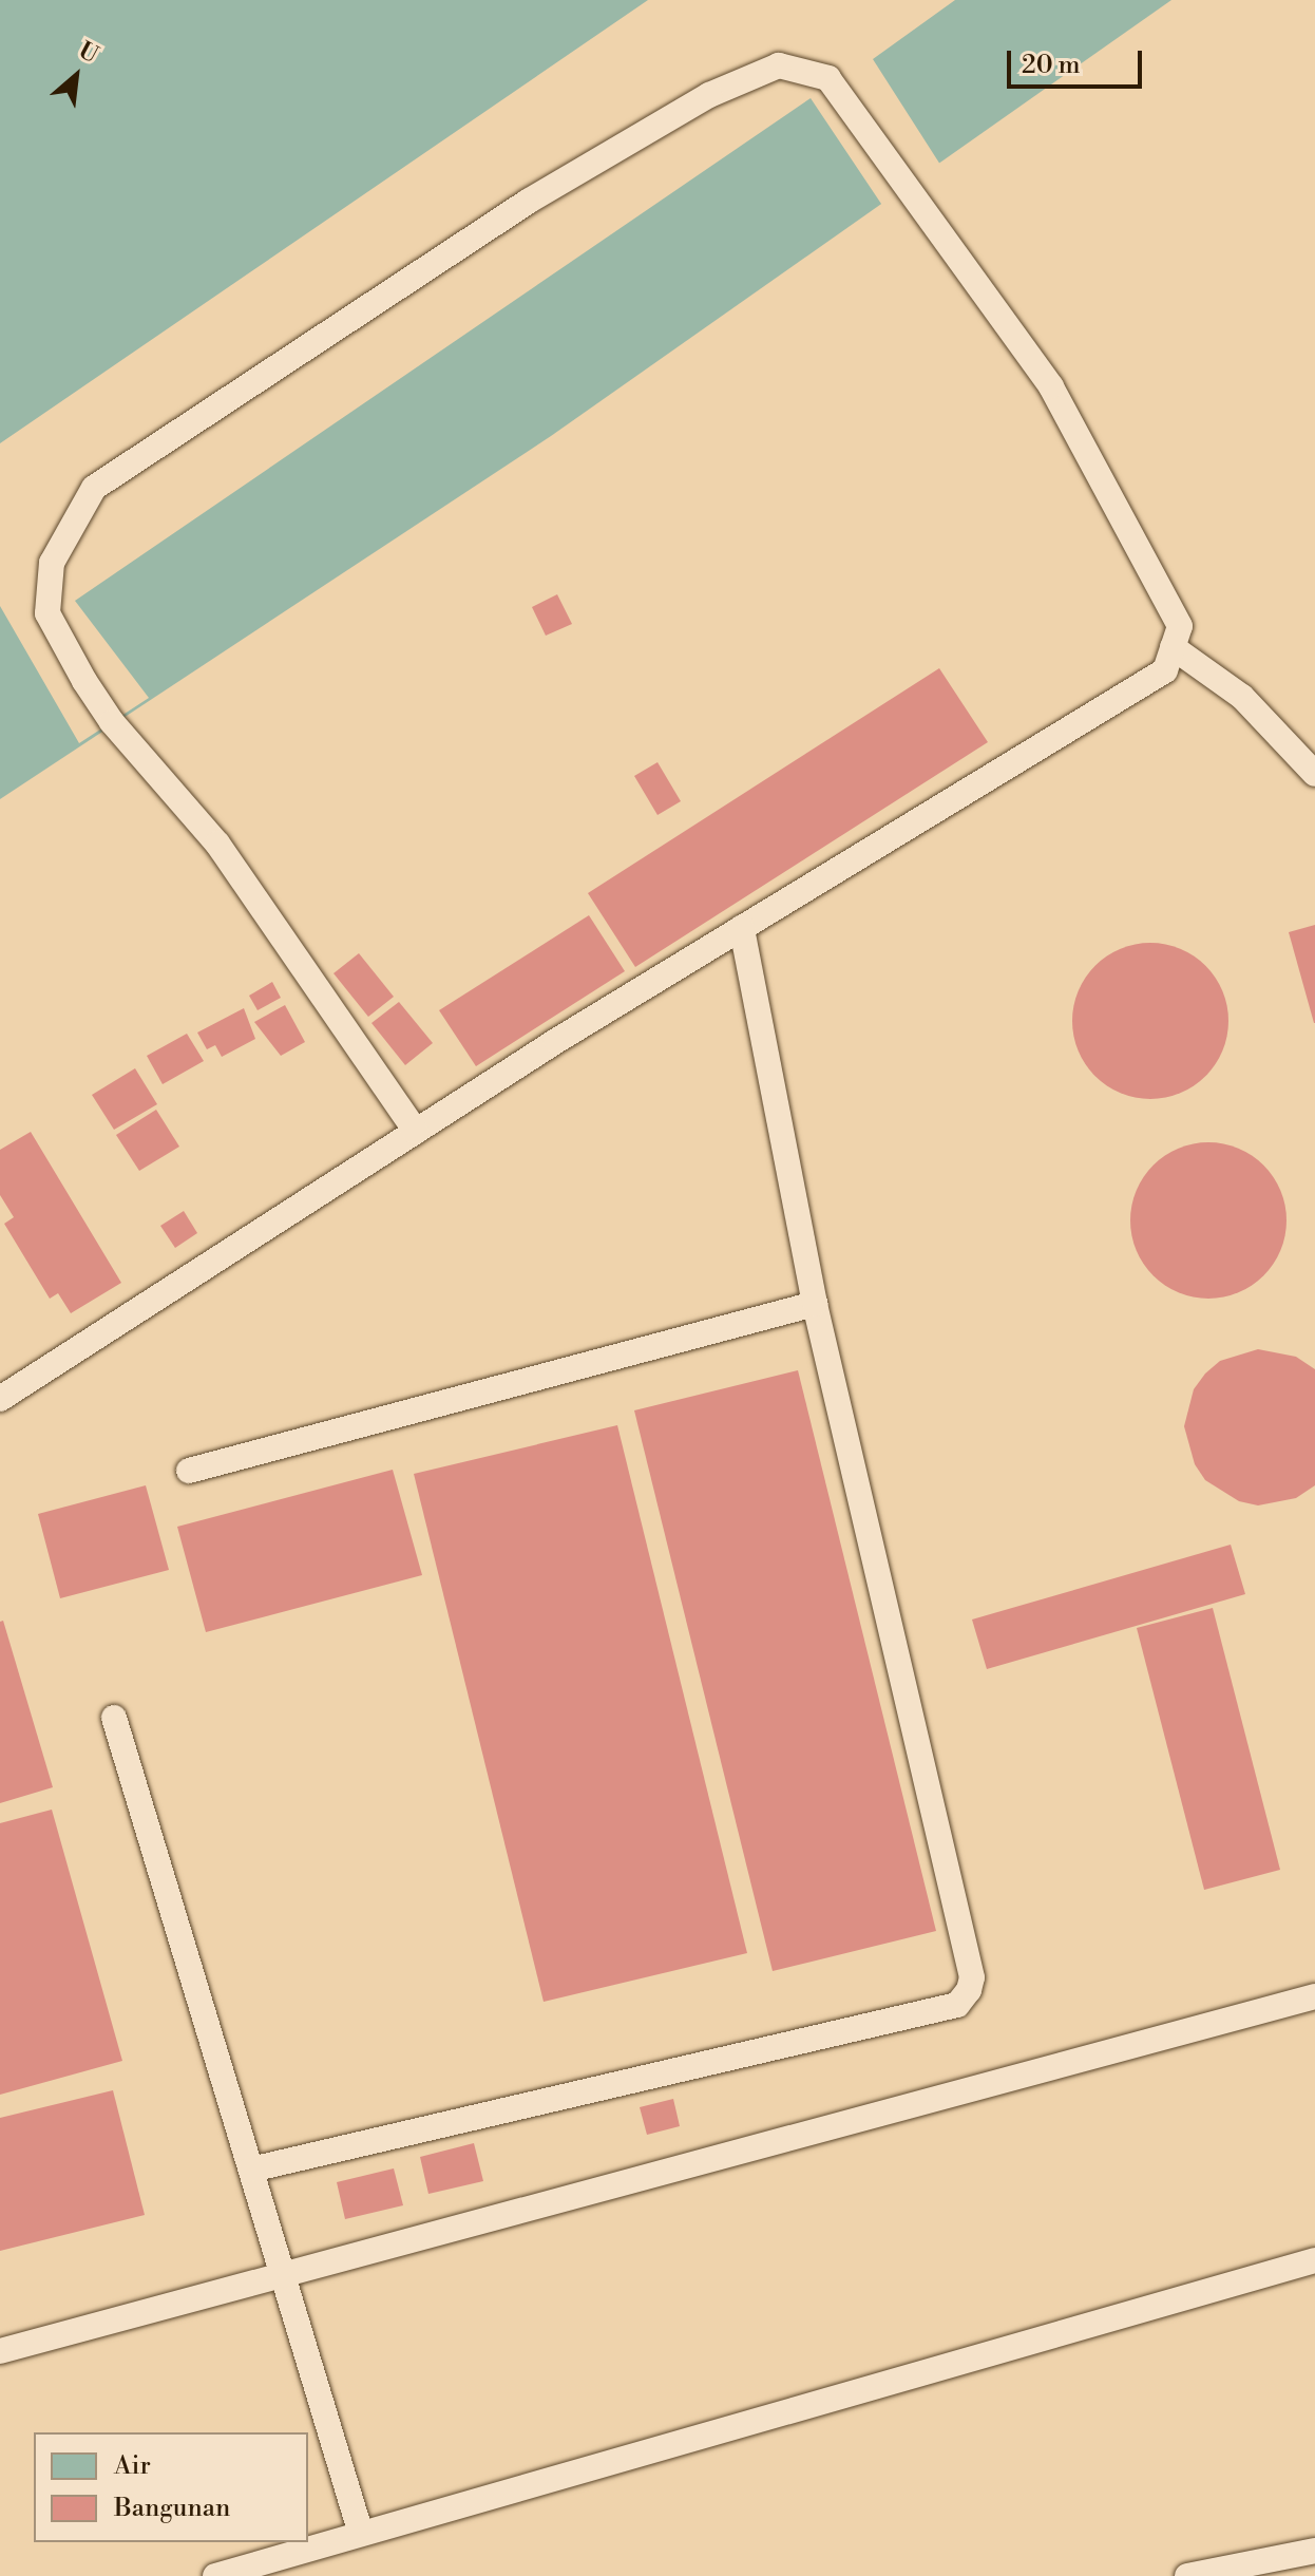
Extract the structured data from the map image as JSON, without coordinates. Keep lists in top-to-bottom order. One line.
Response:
{"legend":["Air","Bangunan"],"scale_bar":"20 m","north":"top right"}
